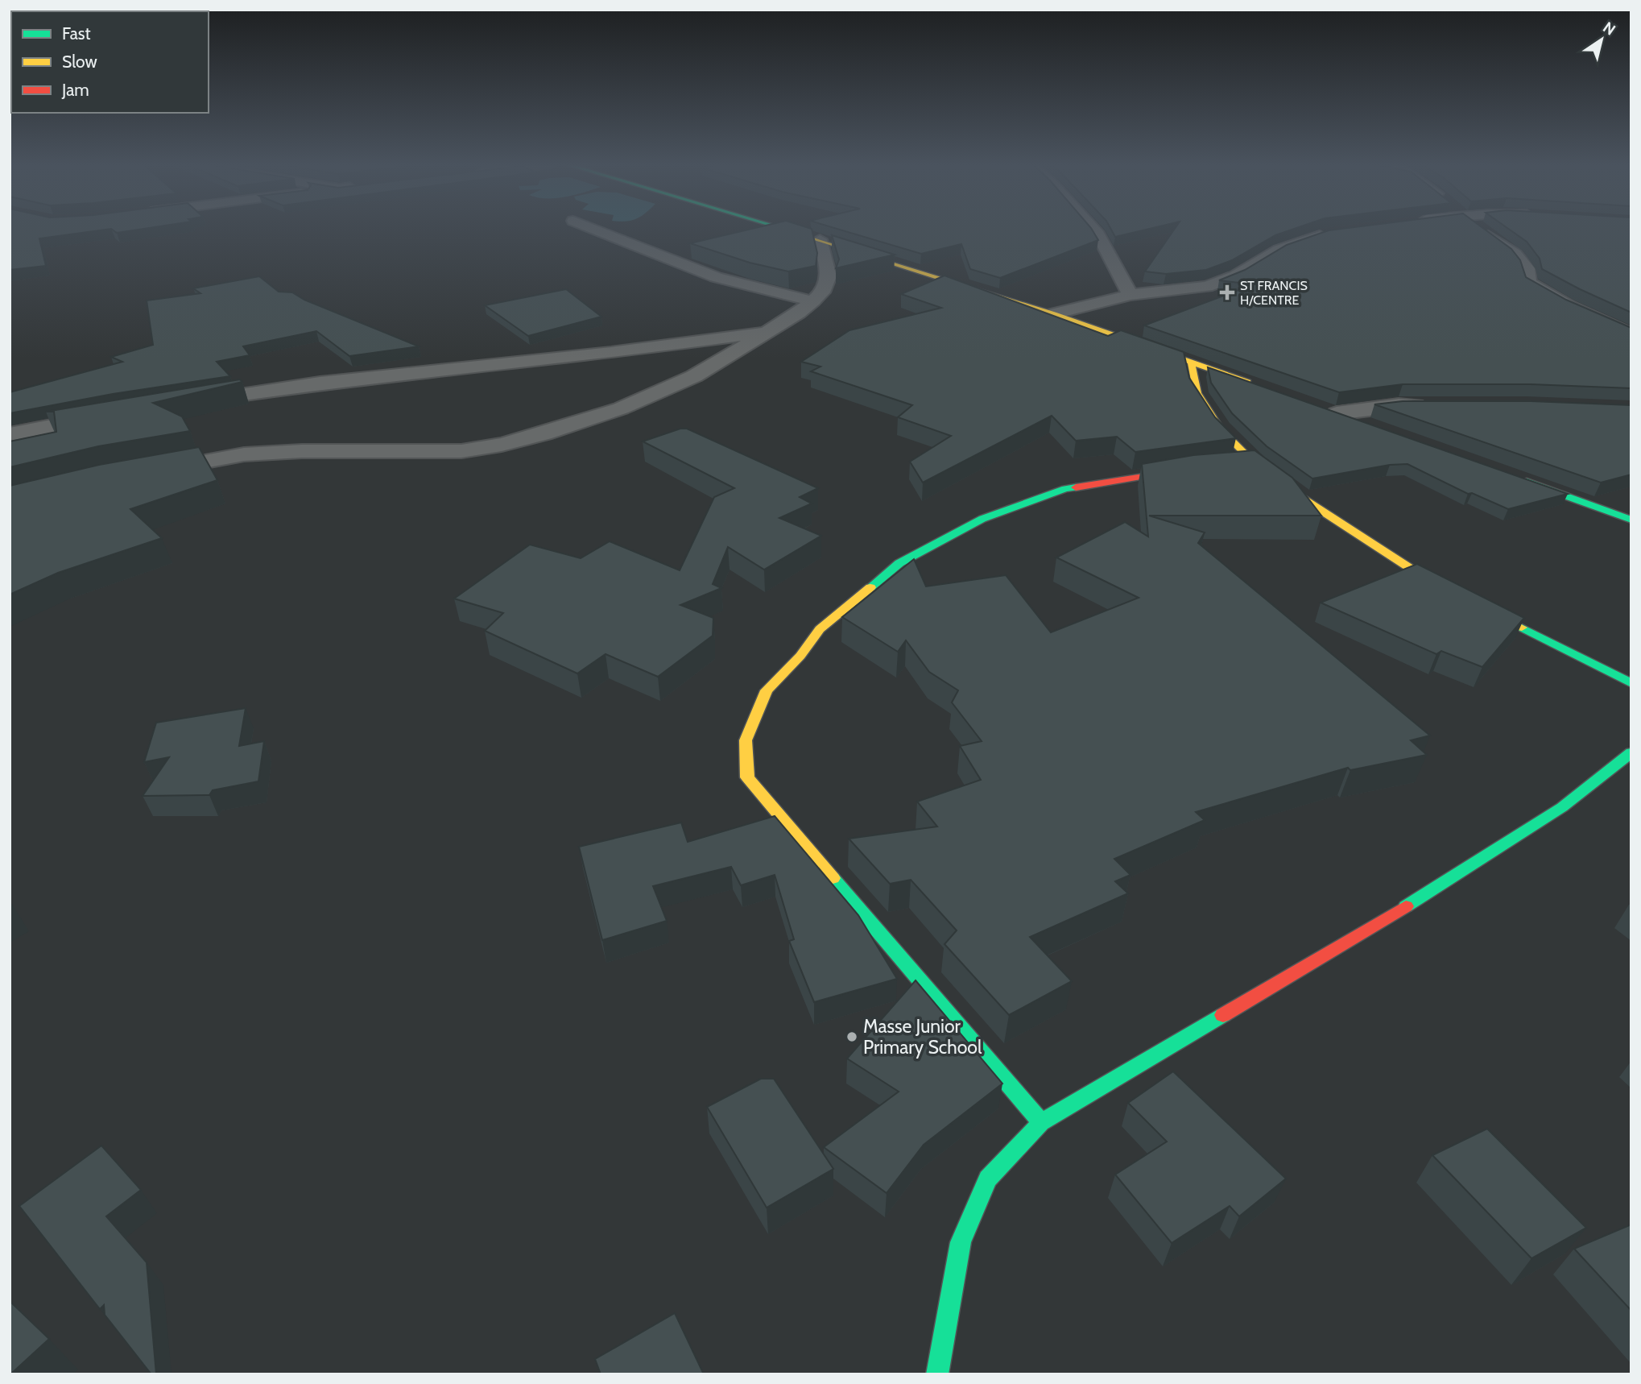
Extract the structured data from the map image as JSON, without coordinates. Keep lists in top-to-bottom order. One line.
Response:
{"places":{"health":["ST FRANCIS H/CENTRE"],"other":["Masse Junior Primary School"]},"legend":["Fast","Slow","Jam"],"north":"top right"}
